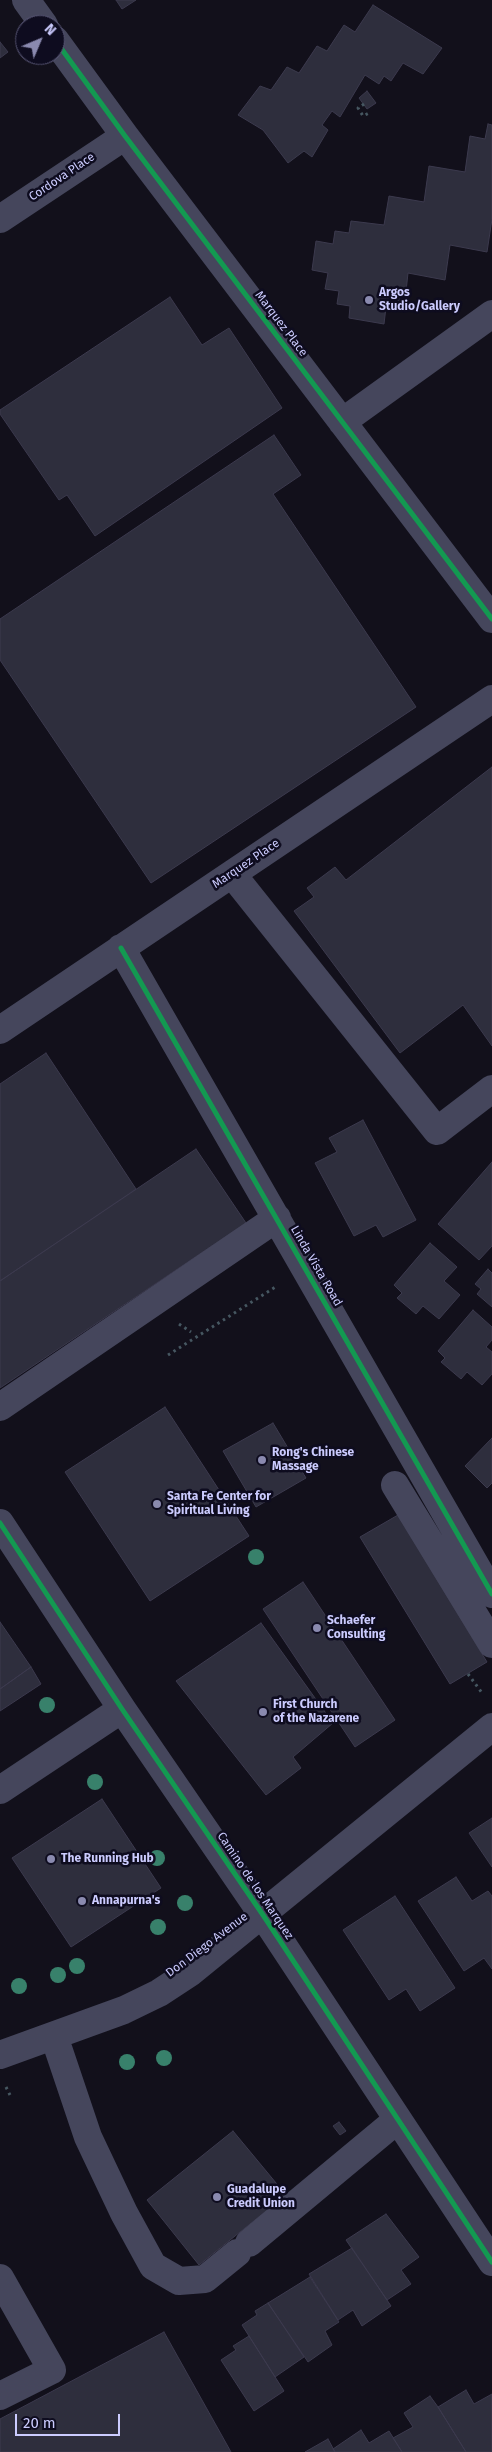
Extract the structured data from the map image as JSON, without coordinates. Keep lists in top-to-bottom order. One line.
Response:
{"streets":{"street":["Cordova Place","Marquez Place","Linda Vista Road","Camino de los Marquez","Don Diego Avenue"]},"crossings":[["Cordova Place","Marquez Place"],["Marquez Place","Linda Vista Road"],["Camino de los Marquez","Don Diego Avenue"]],"places":["Argos Studio/Gallery","Rong's Chinese Massage","Santa Fe Center for Spiritual Living","Schaefer Consulting","First Church of the Nazarene","The Running Hub","Annapurna's","Guadalupe Credit Union"],"scale_bar":"20 m","north":"top right"}
